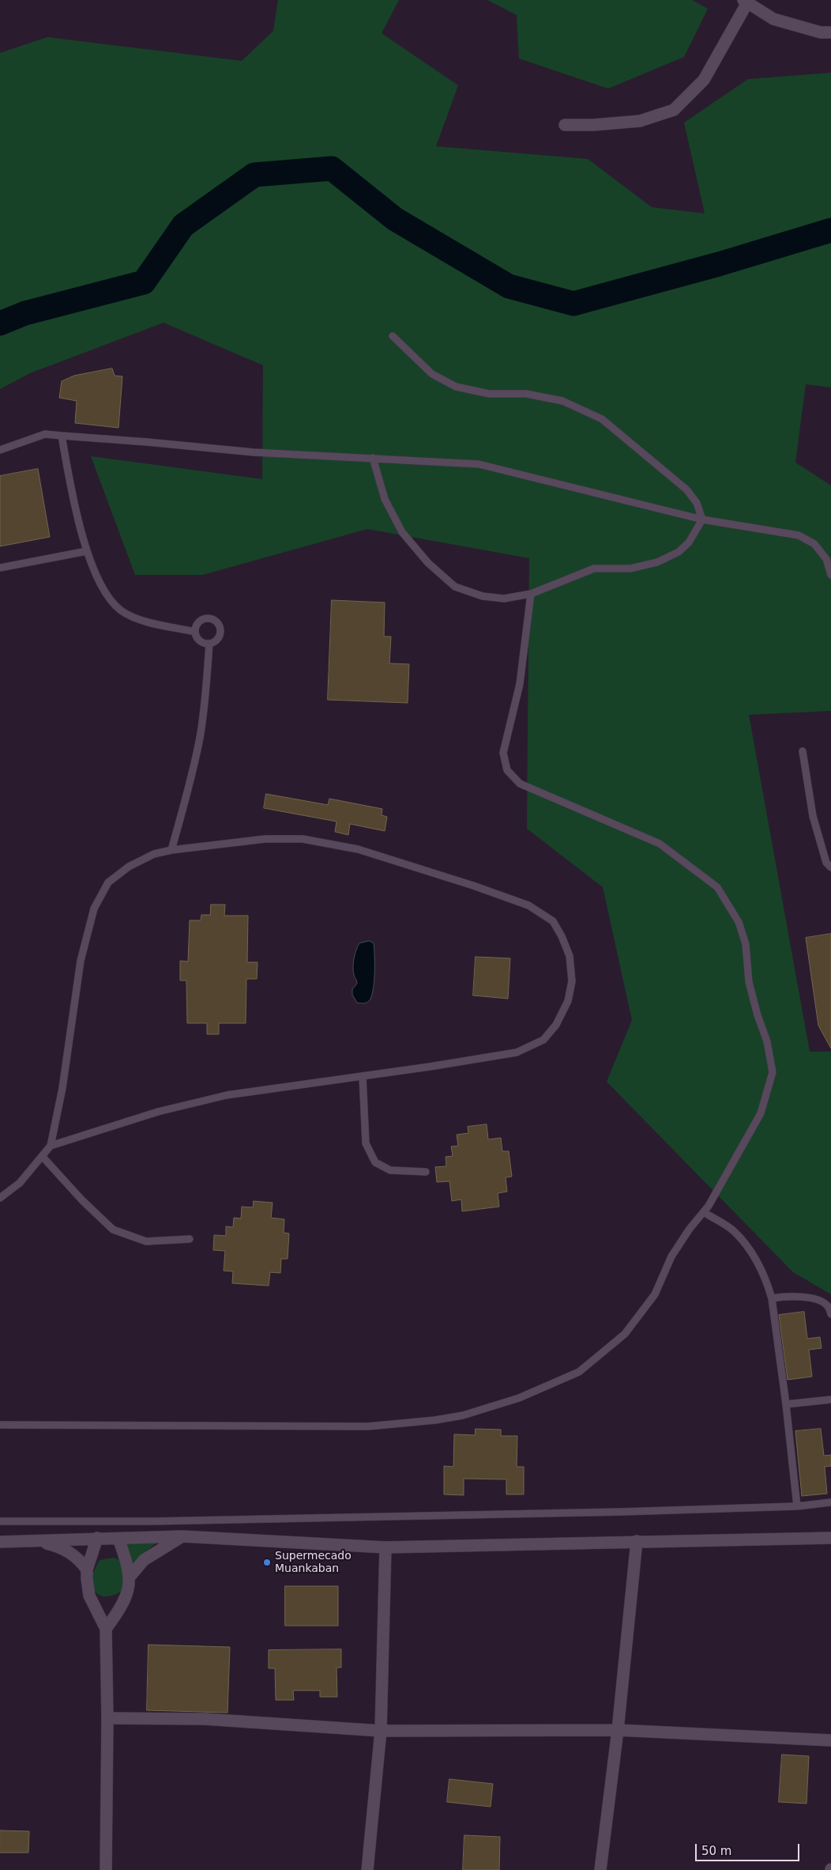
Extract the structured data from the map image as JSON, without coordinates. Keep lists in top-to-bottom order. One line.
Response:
{"places":["Supermecado Muankaban"],"scale_bar":"50 m"}
